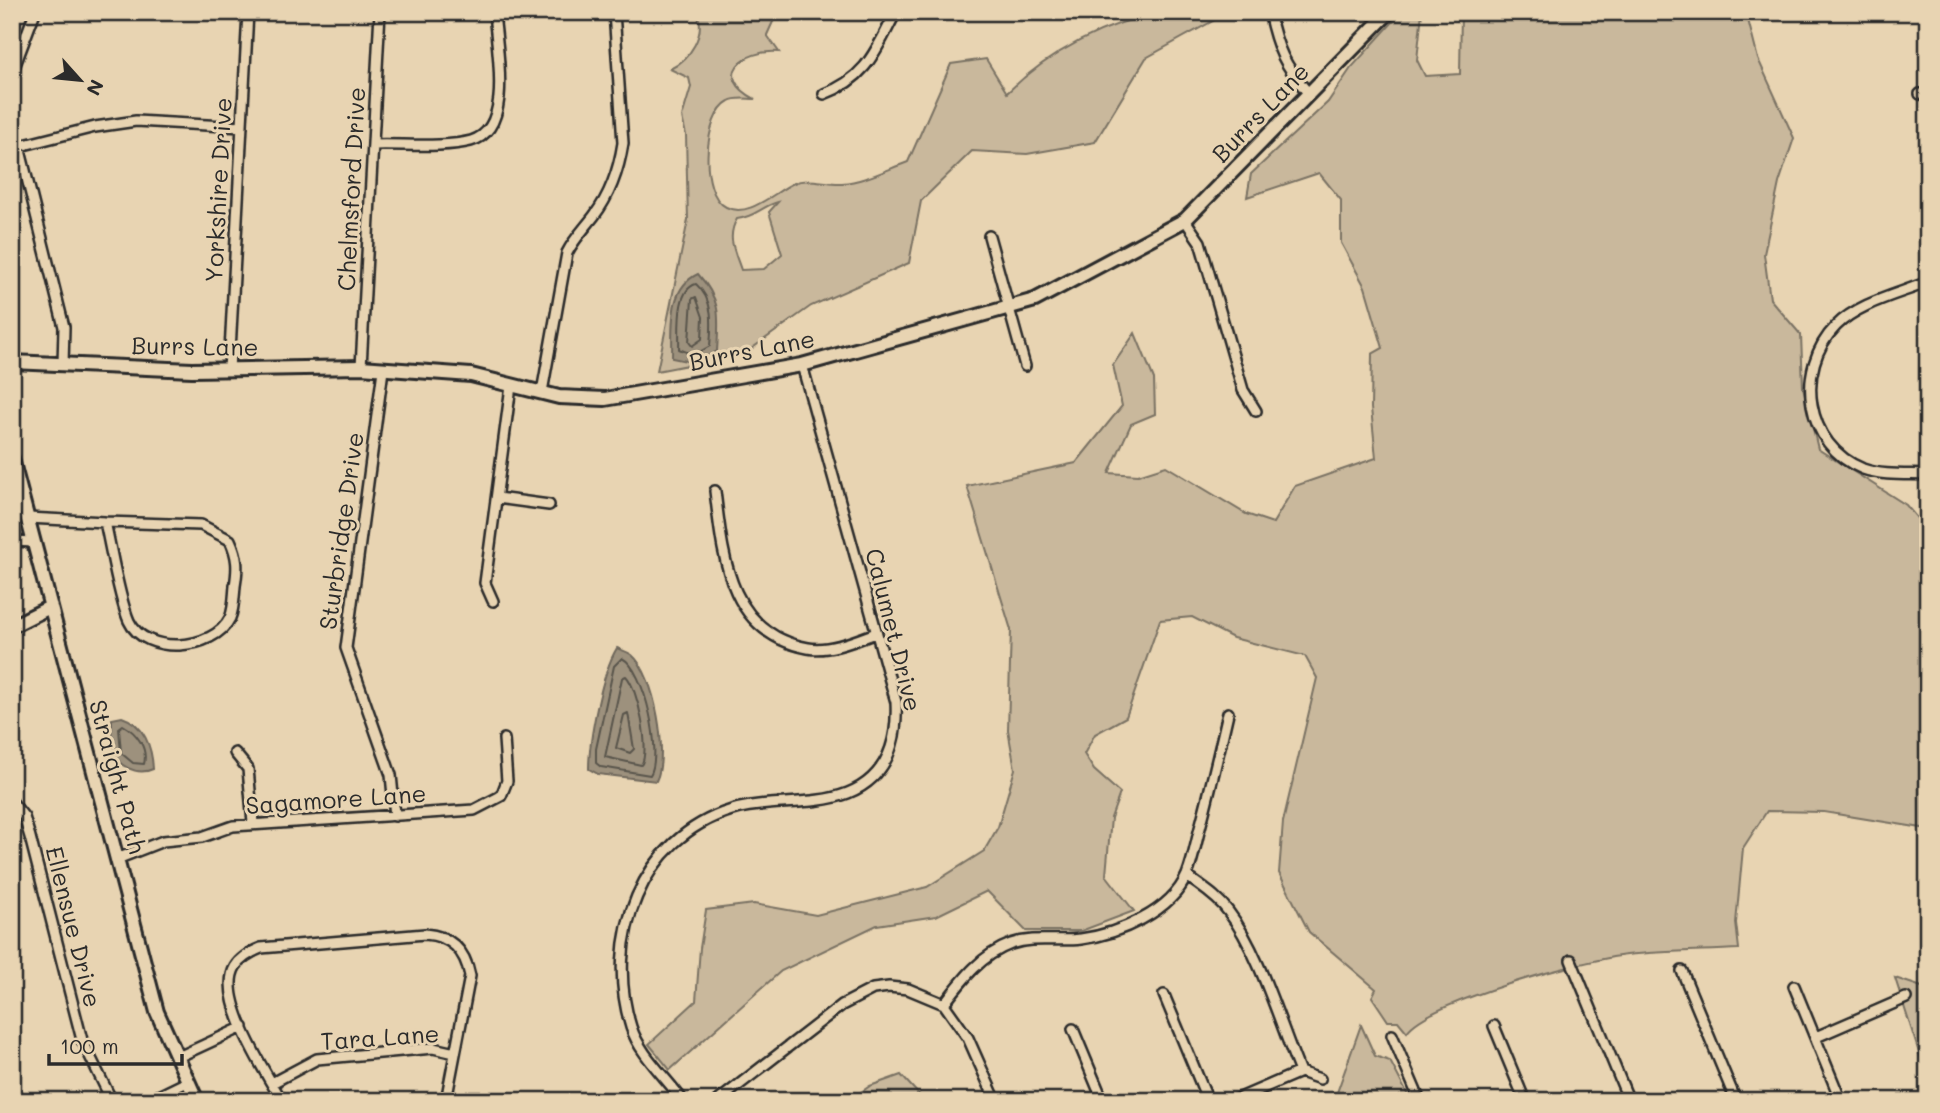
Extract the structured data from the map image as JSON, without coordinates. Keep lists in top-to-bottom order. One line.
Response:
{"streets":{"street":["Burrs Lane","Chelmsford Drive","Yorkshire Drive","Sturbridge Drive","Calumet Drive","Straight Path","Sagamore Lane","Ellensue Drive","Tara Lane"]},"crossings":[["Burrs Lane","Chelmsford Drive"],["Burrs Lane","Yorkshire Drive"],["Burrs Lane","Sturbridge Drive"],["Burrs Lane","Calumet Drive"],["Sturbridge Drive","Sagamore Lane"],["Straight Path","Sagamore Lane"]],"scale_bar":"100 m","north":"bottom right"}
